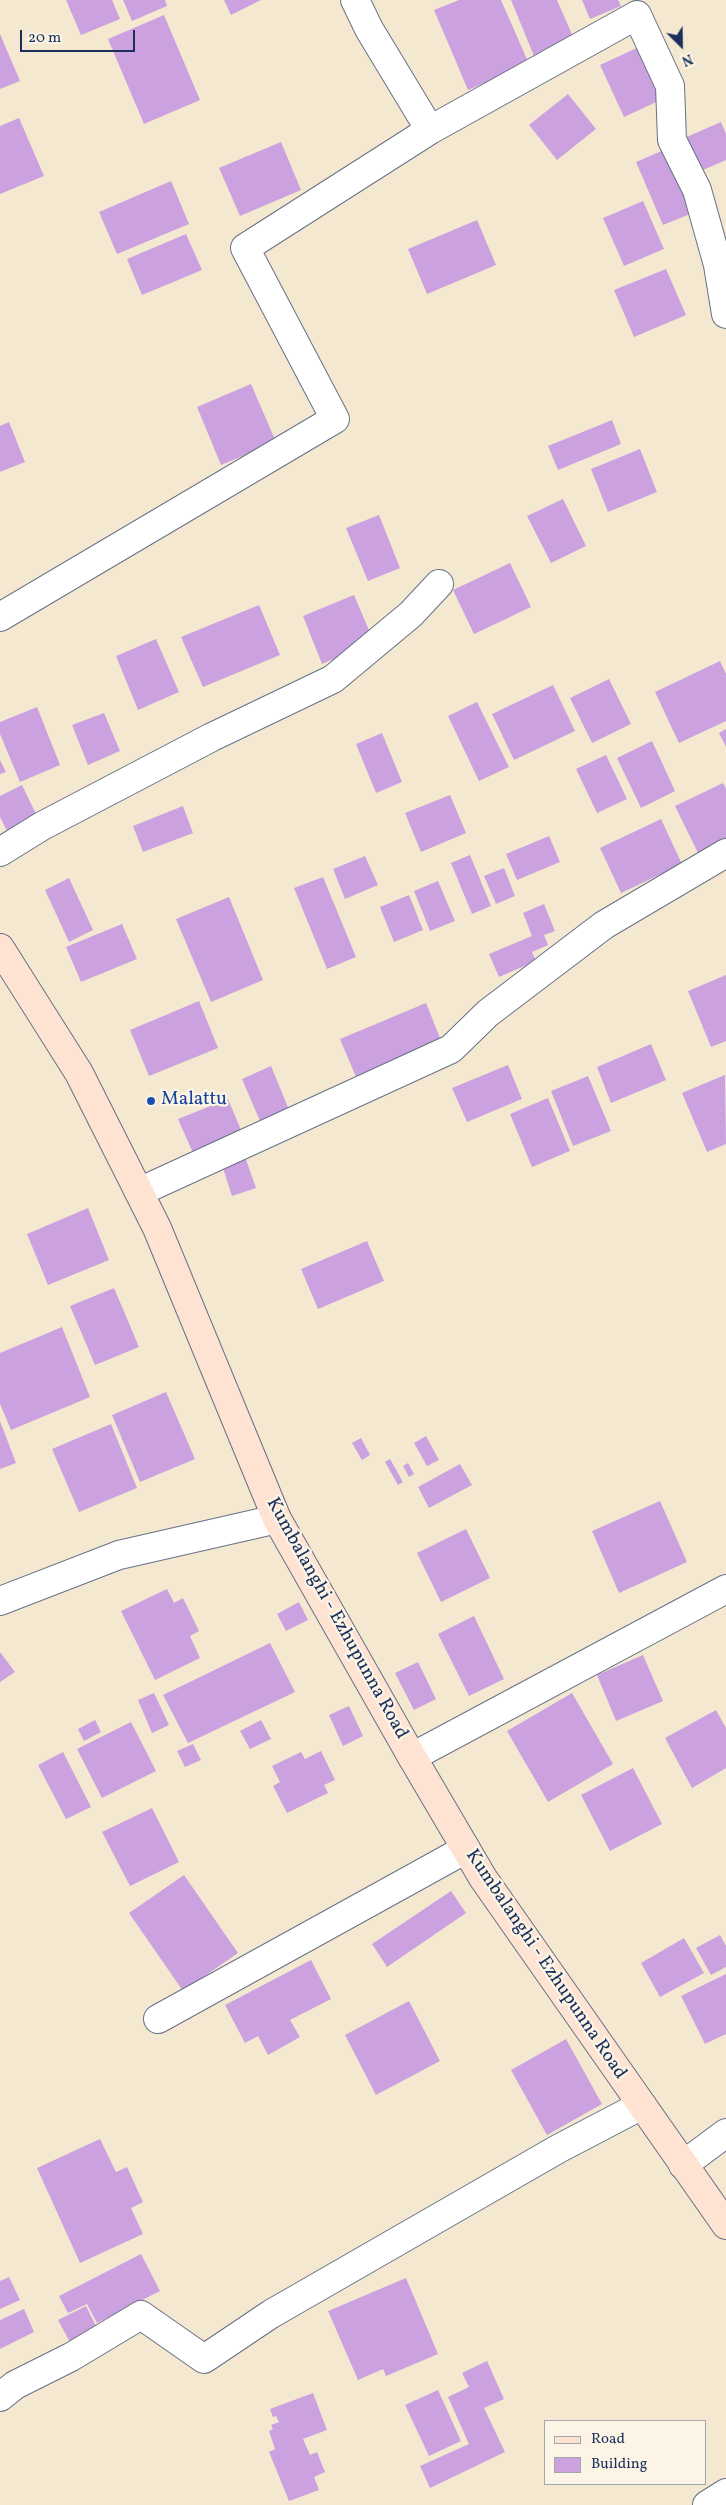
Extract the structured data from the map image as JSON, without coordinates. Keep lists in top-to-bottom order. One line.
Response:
{"streets":{"main road":["Kumbalanghi - Ezhupunna Road"]},"places":["Malattu"],"legend":["Road","Building"],"scale_bar":"20 m","north":"bottom right"}
